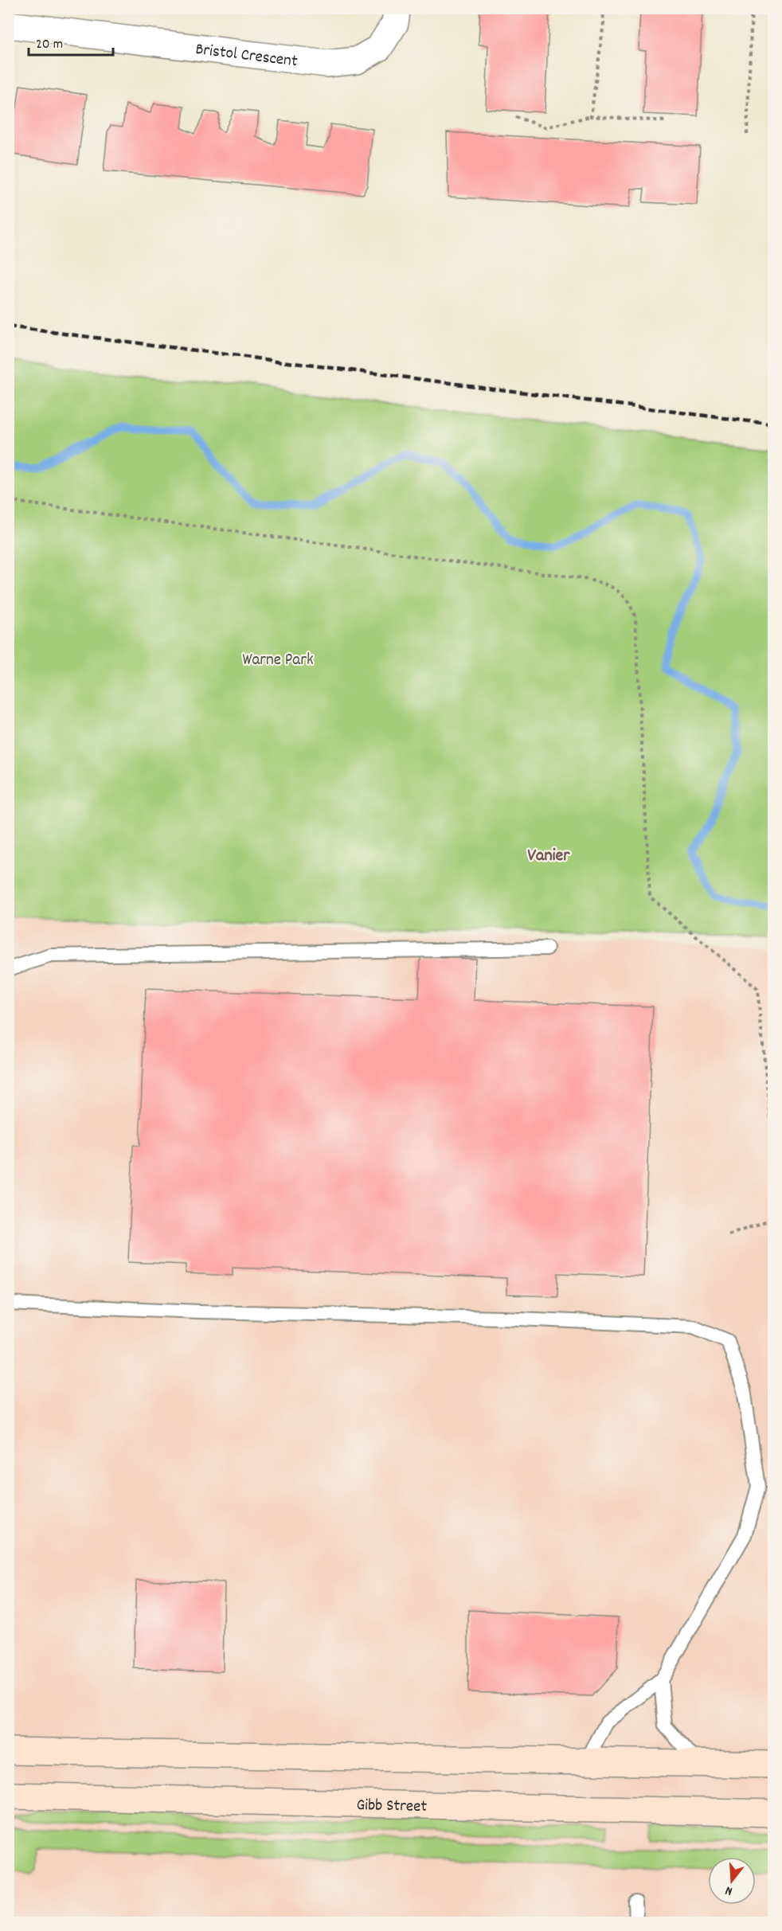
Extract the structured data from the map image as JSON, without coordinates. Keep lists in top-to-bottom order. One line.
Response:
{"streets":{"main road":["Gibb Street"],"street":["Bristol Crescent"]},"districts":["Vanier"],"parks":["Warne Park"],"scale_bar":"20 m","north":"bottom"}
